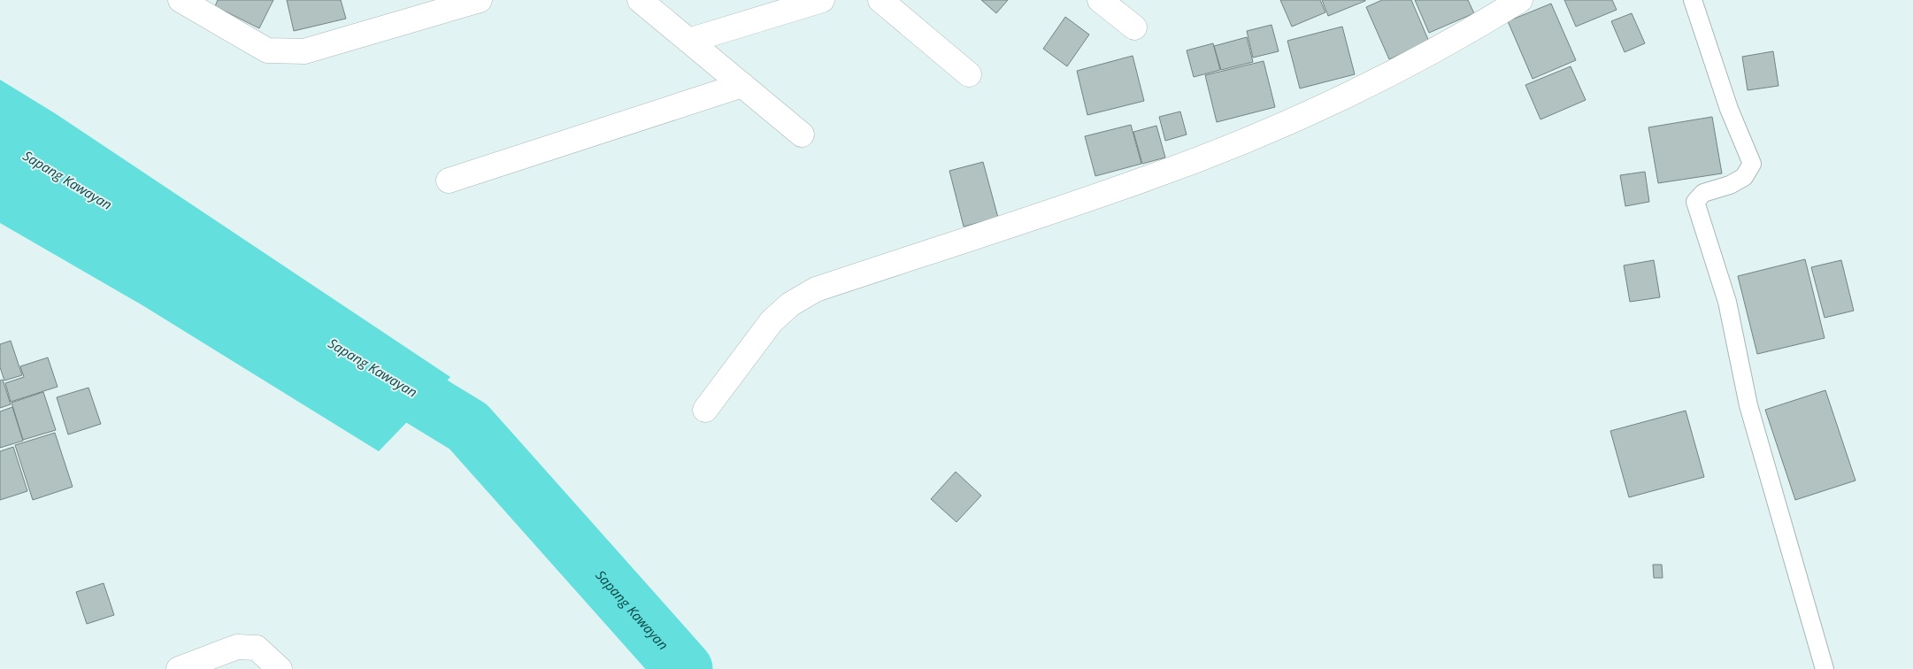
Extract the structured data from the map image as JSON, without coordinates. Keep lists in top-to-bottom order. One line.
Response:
{"water":["Sapang Kawayan"]}
